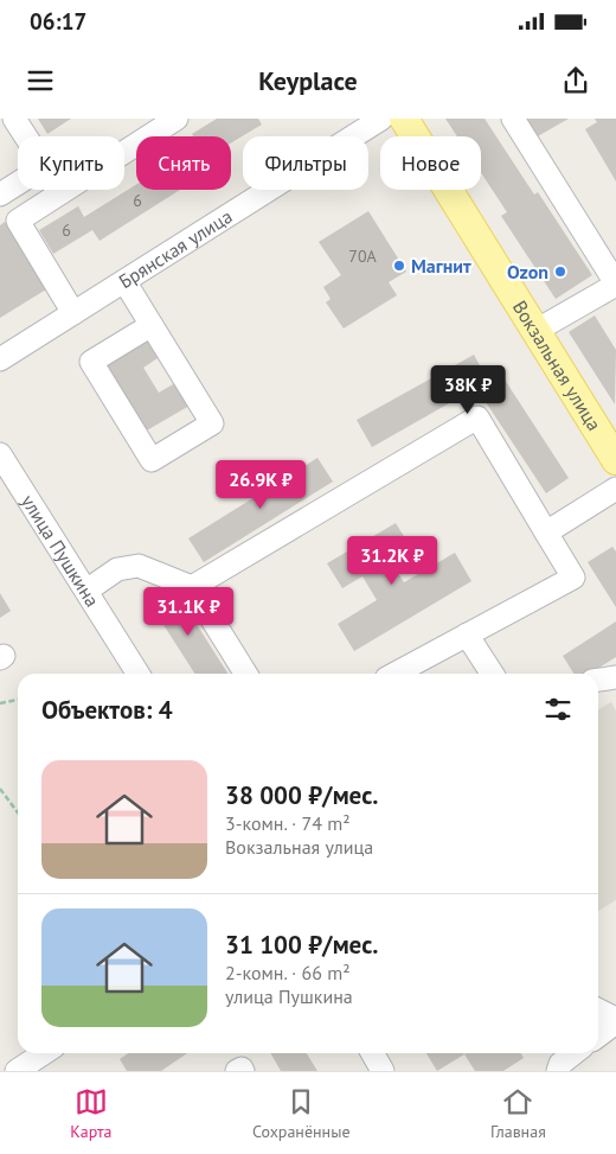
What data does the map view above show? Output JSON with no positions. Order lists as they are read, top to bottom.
{
  "streets": {
    "main road": ["Вокзальная улица"],
    "street": ["Брянская улица", "улица Пушкина"]
  },
  "places": ["Магнит", "Ozon"],
  "house_numbers": ["6", "6", "70А"],
  "page": {
    "status": "06:17",
    "header": "Keyplace",
    "chip": [
      "Купить",
      "Снять",
      "Фильтры",
      "Новое"
    ],
    "price": [
      "38K ₽",
      "26.9K ₽",
      "31.2K ₽",
      "31.1K ₽"
    ],
    "heading": "Объектов: 4",
    "list": [
      {
        "name": "38 000 ₽/мес.",
        "note": "3-комн. · 74 m² · Вокзальная улица"
      },
      {
        "name": "31 100 ₽/мес.",
        "note": "2-комн. · 66 m² · улица Пушкина"
      }
    ],
    "tabs": ["Карта", "Сохранённые", "Главная"]
  }
}
